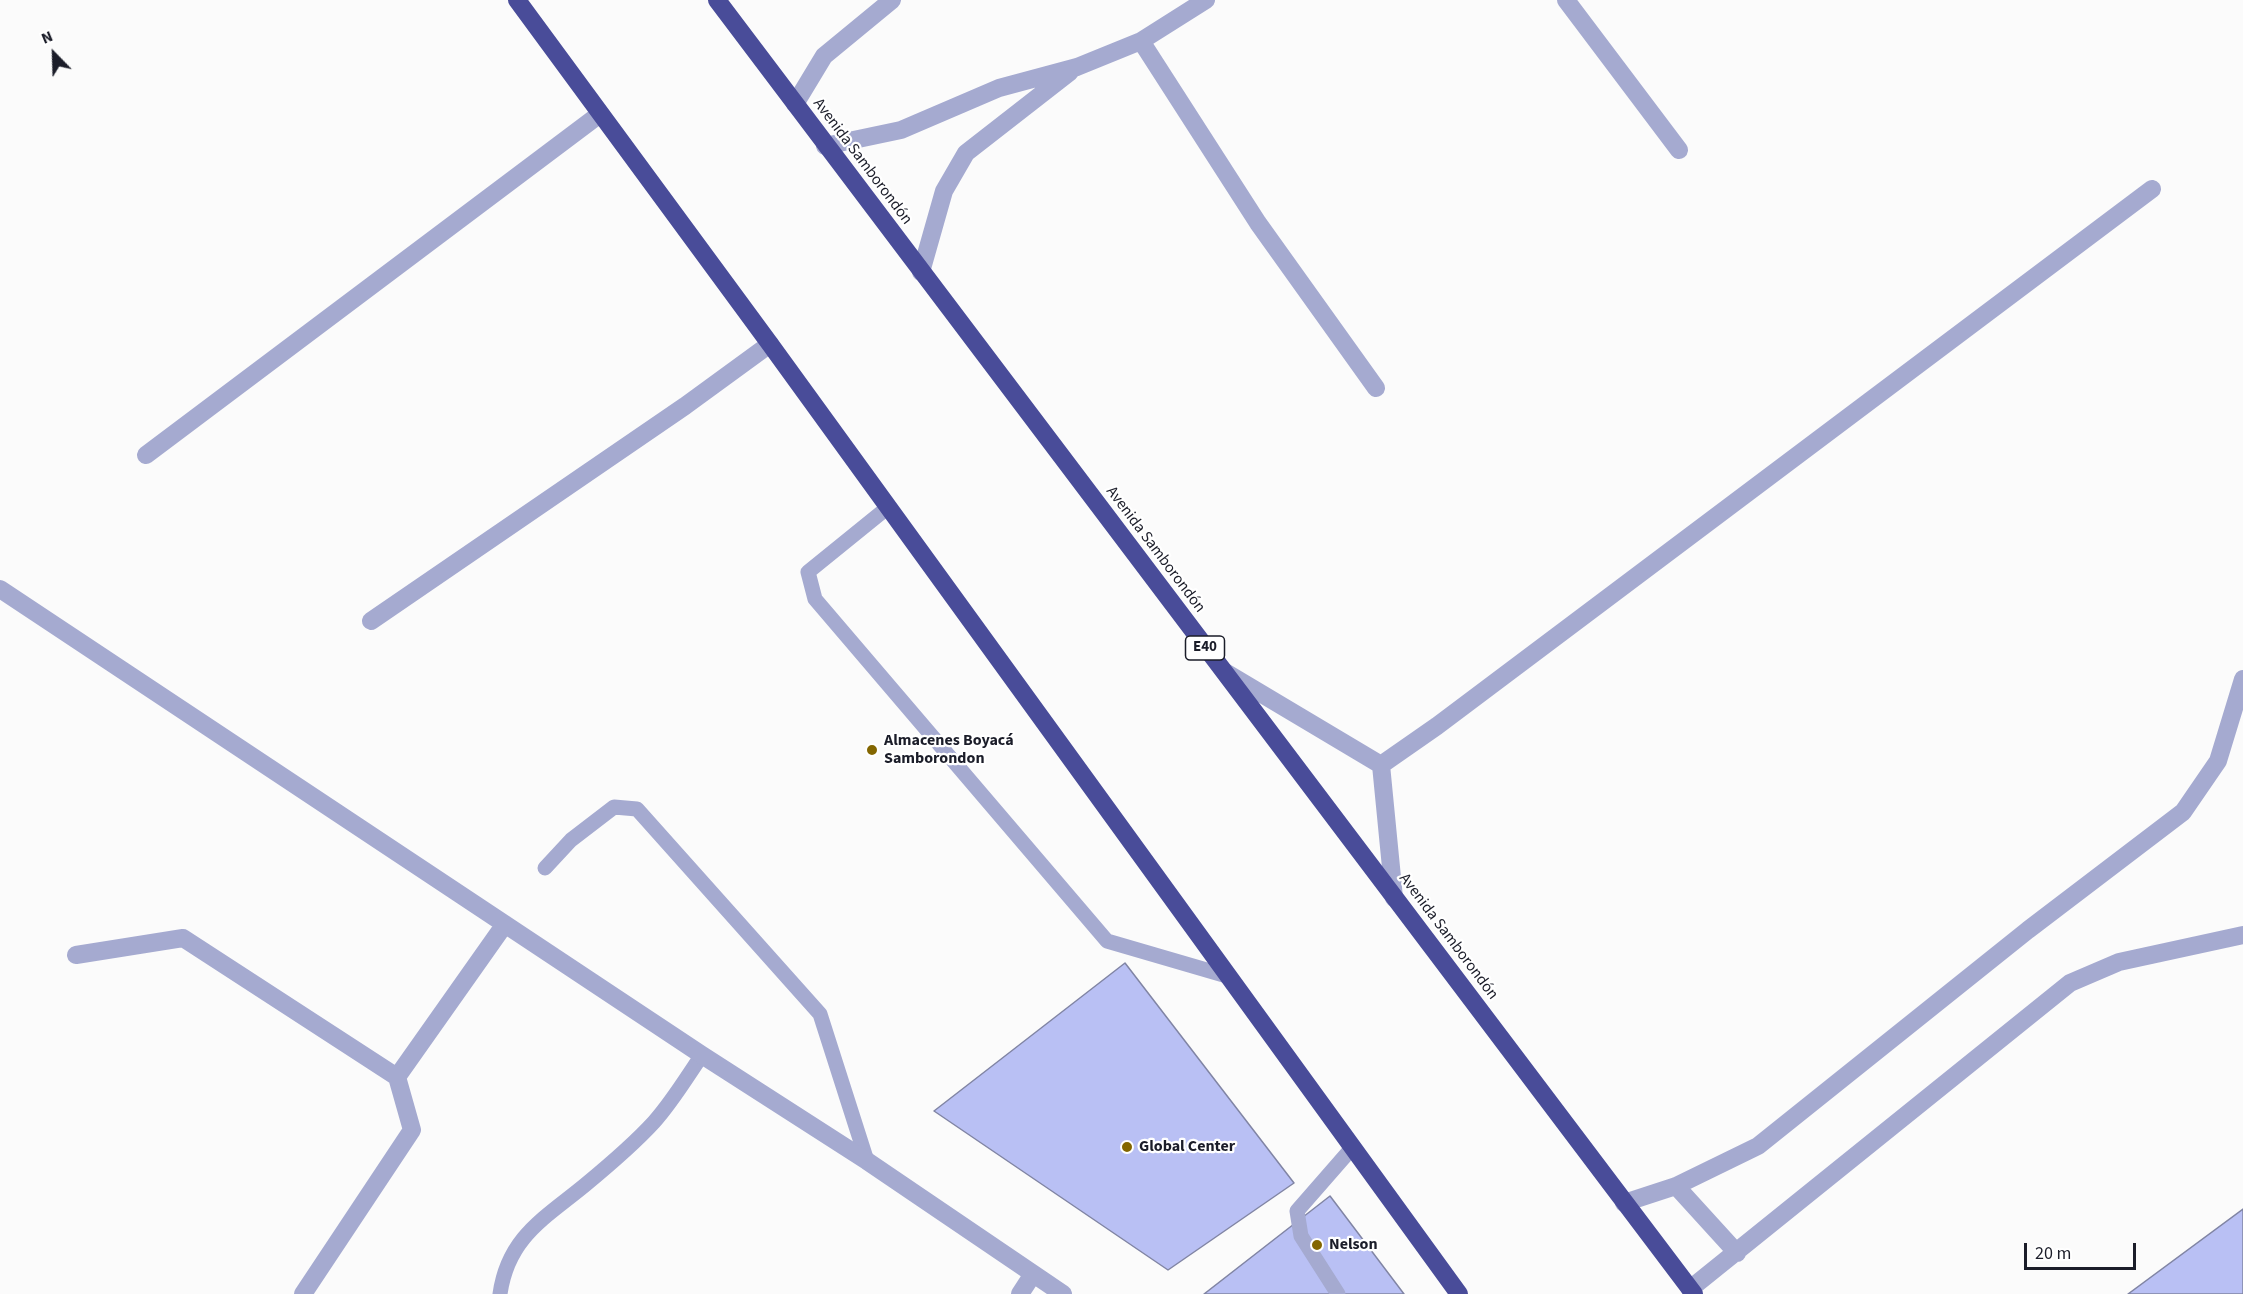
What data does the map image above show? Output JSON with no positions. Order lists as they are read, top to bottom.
{
  "streets": {
    "highway": ["Avenida Samborondón", "E40"]
  },
  "places": ["Almacenes Boyacá Samborondon", "Global Center", "Nelson"],
  "scale_bar": "20 m",
  "north": "top left"
}
